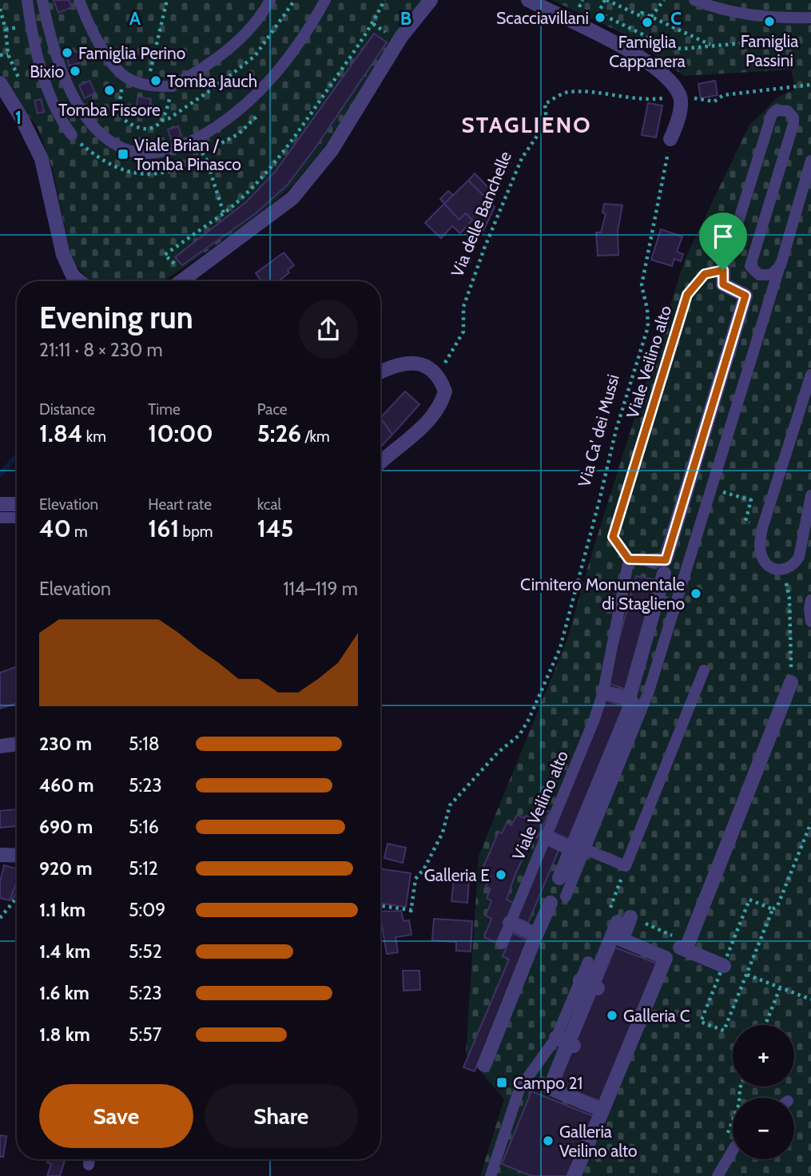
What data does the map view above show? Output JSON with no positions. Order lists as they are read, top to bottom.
{
  "streets": {
    "lane": ["Viale Veilino alto"],
    "path": ["Via delle Banchelle", "Via Ca' dei Mussi"]
  },
  "districts": ["STAGLIENO"],
  "places": {
    "other": [
      "Scacciavillani",
      "Famiglia Passini",
      "Famiglia Cappanera",
      "Famiglia Perino",
      "Bixio",
      "Tomba Jauch",
      "Tomba Fissore",
      "Cimitero Monumentale di Staglieno",
      "Galleria E",
      "Galleria C",
      "Galleria Veilino alto"
    ],
    "transit": ["Viale Brian / Tomba Pinasco", "Campo 21"]
  },
  "page": {
    "heading": ["Evening run", "21:11 · 8 × 230 m"],
    "stats": [
      ["Distance", "1.84 km"],
      ["Time", "10:00"],
      ["Pace", "5:26 /km"],
      ["Elevation", "40 m"],
      ["Heart rate", "161 bpm"],
      ["kcal", "145"]
    ],
    "chart": ["Elevation", "114–119 m"],
    "list": [
      {
        "name": "230 m",
        "note": "5:18"
      },
      {
        "name": "460 m",
        "note": "5:23"
      },
      {
        "name": "690 m",
        "note": "5:16"
      },
      {
        "name": "920 m",
        "note": "5:12"
      },
      {
        "name": "1.1 km",
        "note": "5:09"
      },
      {
        "name": "1.4 km",
        "note": "5:52"
      },
      {
        "name": "1.6 km",
        "note": "5:23"
      },
      {
        "name": "1.8 km",
        "note": "5:57"
      }
    ],
    "map_buttons": ["+", "−"],
    "buttons": ["Save", "Share"]
  },
  "grid": {
    "columns": ["A", "B", "C"],
    "rows": ["1"]
  }
}
